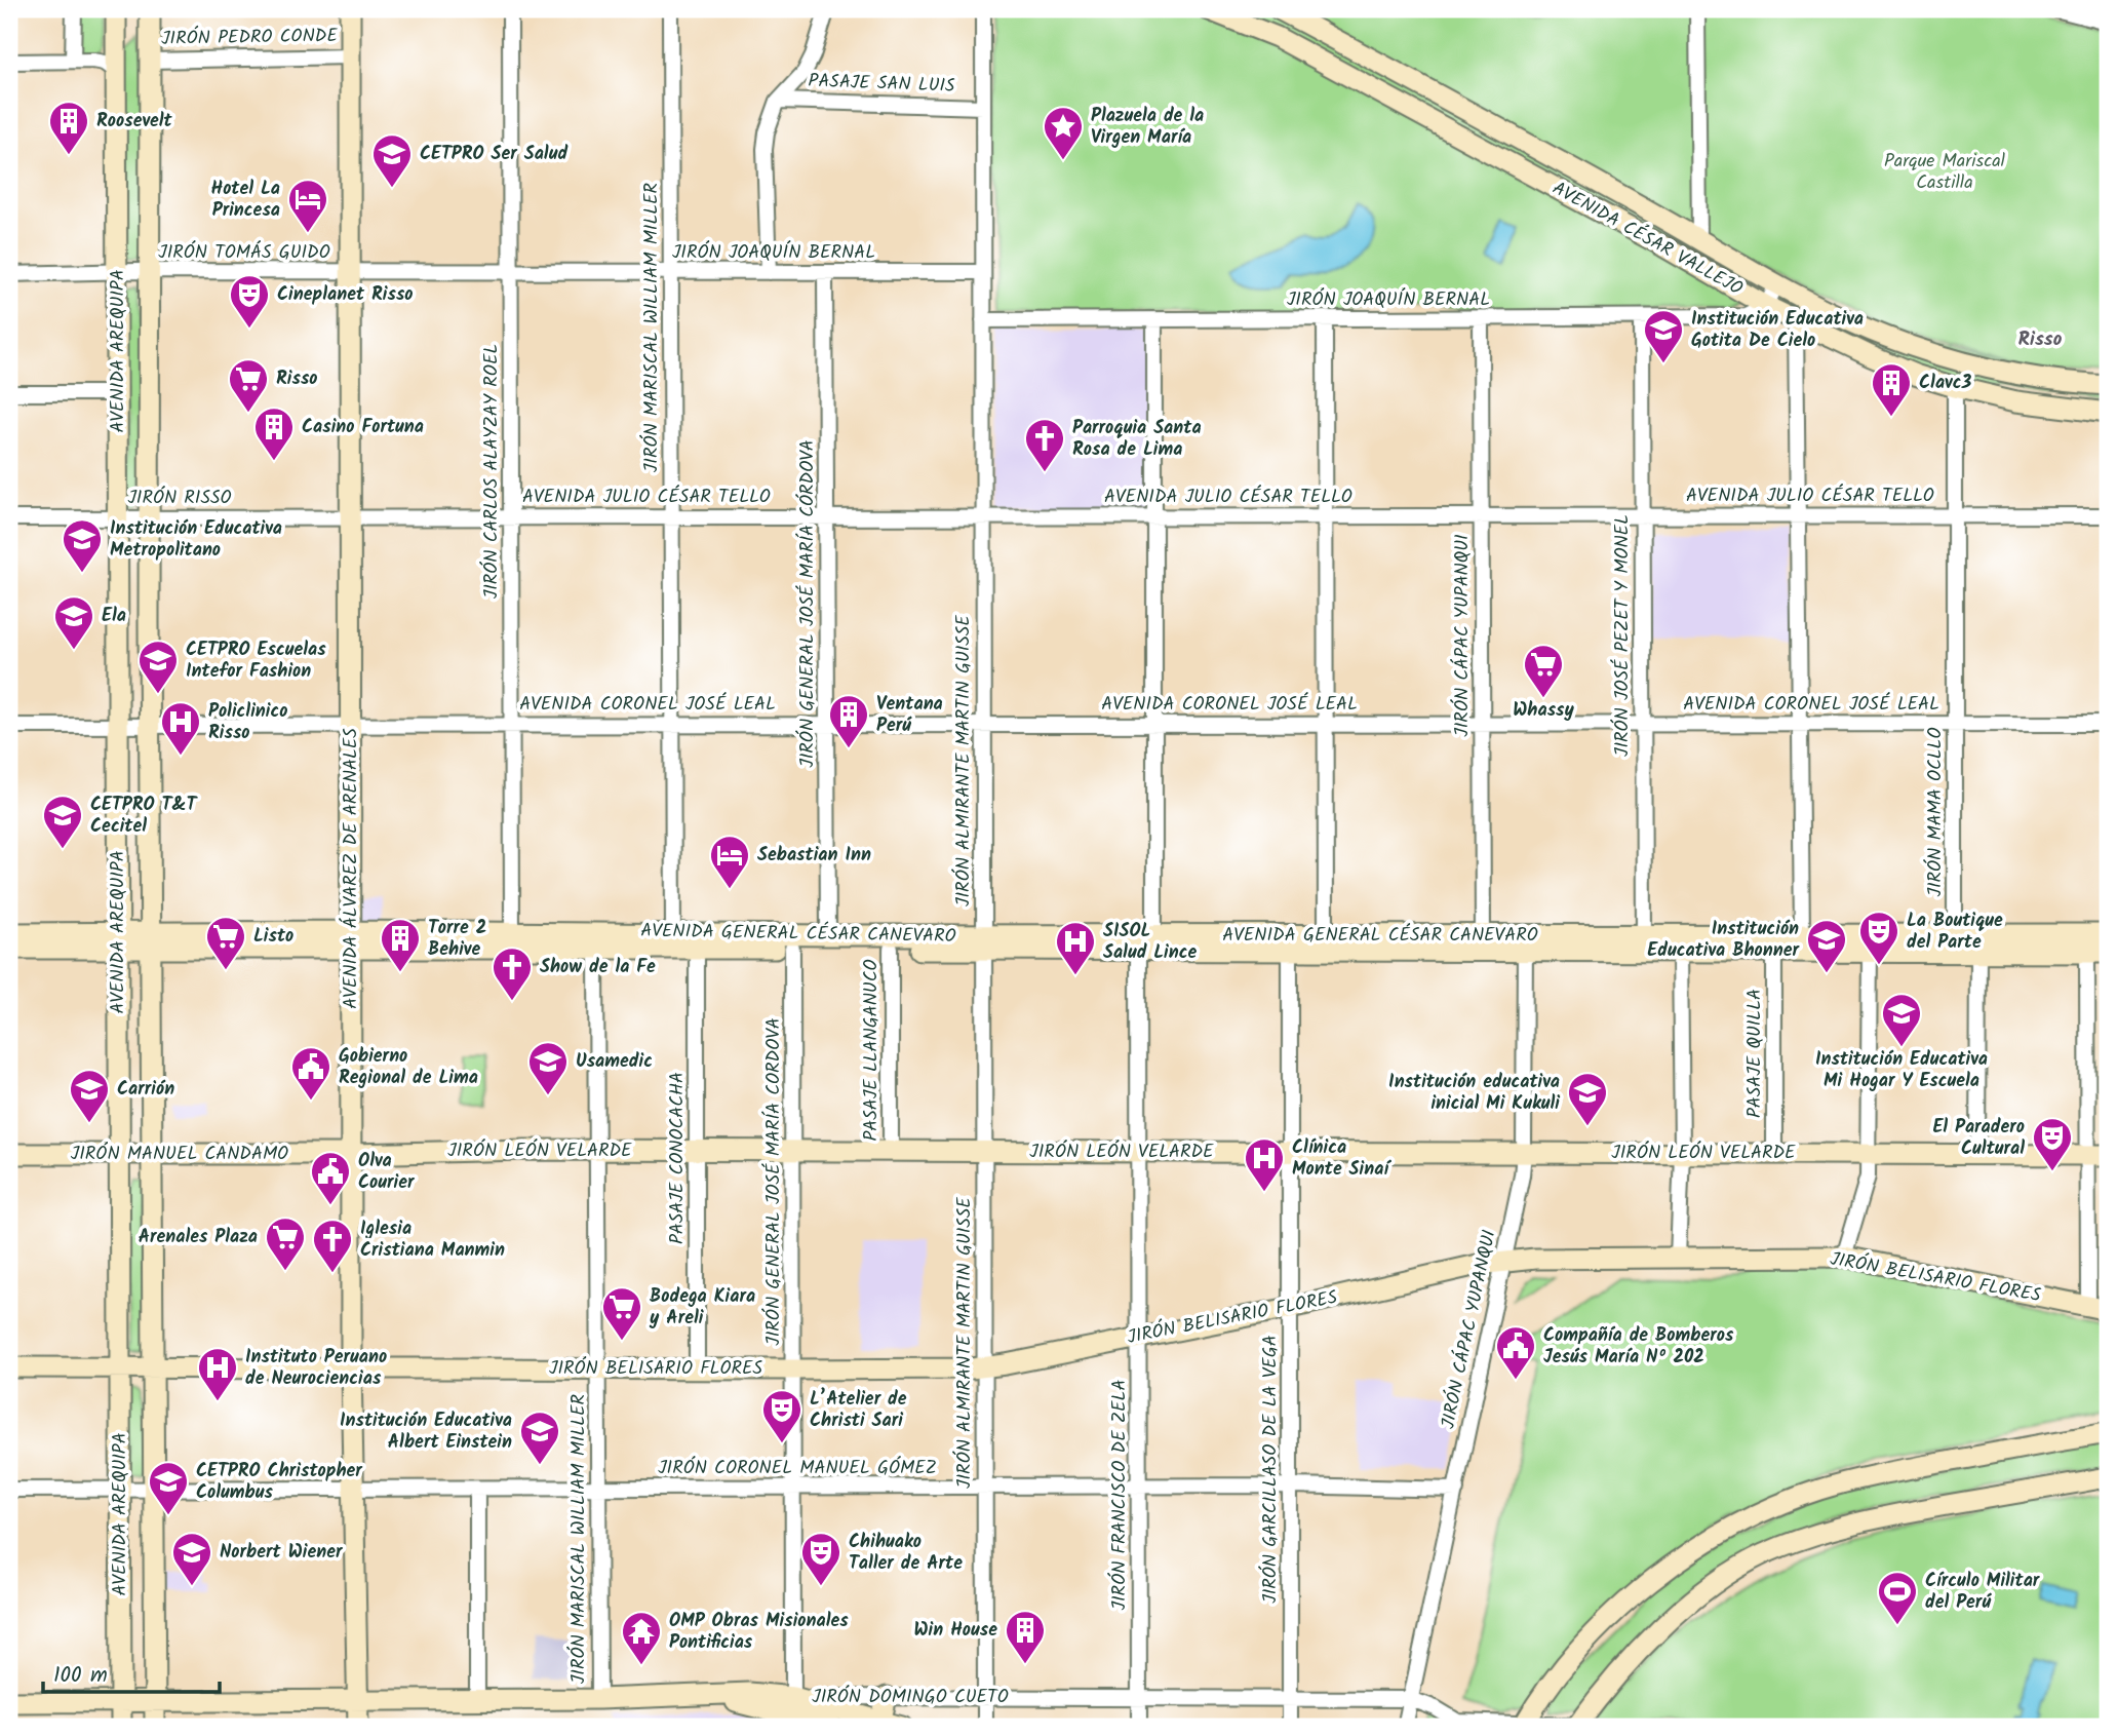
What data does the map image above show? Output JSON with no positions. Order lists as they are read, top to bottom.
{
  "streets": {
    "main road": [
      "AVENIDA CÉSAR VALLEJO",
      "AVENIDA AREQUIPA",
      "AVENIDA ÁLVAREZ DE ARENALES",
      "AVENIDA GENERAL CÉSAR CANEVARO",
      "JIRÓN LEÓN VELARDE",
      "JIRÓN MANUEL CANDAMO",
      "JIRÓN BELISARIO FLORES"
    ],
    "street": [
      "JIRÓN PEDRO CONDE",
      "PASAJE SAN LUIS",
      "JIRÓN TOMÁS GUIDO",
      "JIRÓN JOAQUÍN BERNAL",
      "JIRÓN MARISCAL WILLIAM MILLER",
      "JIRÓN CARLOS ALAYZAY ROEL",
      "AVENIDA JULIO CÉSAR TELLO",
      "JIRÓN RISSO",
      "JIRÓN GENERAL JOSÉ MARÍA CÓRDOVA",
      "JIRÓN CÁPAC YUPANQUI",
      "JIRÓN JOSÉ PEZET Y MONEL",
      "AVENIDA CORONEL JOSÉ LEAL",
      "JIRÓN ALMIRANTE MARTIN GUISSE",
      "JIRÓN MAMA OCLLO",
      "PASAJE LLANGANUCO",
      "PASAJE QUILLA",
      "PASAJE CONOCACHA",
      "JIRÓN GENERAL JOSÉ MARÍA CORDOVA",
      "JIRÓN CORONEL MANUEL GÓMEZ",
      "JIRÓN GARCILLASO DE LA VEGA",
      "JIRÓN FRANCISCO DE ZELA",
      "JIRÓN DOMINGO CUETO"
    ]
  },
  "crossings": [
    ["JIRÓN PEDRO CONDE", "AVENIDA AREQUIPA"],
    ["JIRÓN PEDRO CONDE", "AVENIDA ÁLVAREZ DE ARENALES"],
    ["PASAJE SAN LUIS", "JIRÓN ALMIRANTE MARTIN GUISSE"],
    ["AVENIDA CÉSAR VALLEJO", "JIRÓN JOAQUÍN BERNAL"],
    ["AVENIDA CÉSAR VALLEJO", "JIRÓN MAMA OCLLO"],
    ["JIRÓN TOMÁS GUIDO", "JIRÓN JOAQUÍN BERNAL"],
    ["JIRÓN TOMÁS GUIDO", "AVENIDA AREQUIPA"],
    ["JIRÓN TOMÁS GUIDO", "AVENIDA ÁLVAREZ DE ARENALES"],
    ["JIRÓN JOAQUÍN BERNAL", "JIRÓN MARISCAL WILLIAM MILLER"],
    ["JIRÓN JOAQUÍN BERNAL", "JIRÓN CARLOS ALAYZAY ROEL"],
    ["JIRÓN JOAQUÍN BERNAL", "JIRÓN GENERAL JOSÉ MARÍA CÓRDOVA"],
    ["JIRÓN JOAQUÍN BERNAL", "JIRÓN CÁPAC YUPANQUI"],
    ["JIRÓN JOAQUÍN BERNAL", "JIRÓN JOSÉ PEZET Y MONEL"],
    ["JIRÓN JOAQUÍN BERNAL", "JIRÓN ALMIRANTE MARTIN GUISSE"],
    ["JIRÓN JOAQUÍN BERNAL", "AVENIDA ÁLVAREZ DE ARENALES"],
    ["JIRÓN MARISCAL WILLIAM MILLER", "AVENIDA JULIO CÉSAR TELLO"],
    ["JIRÓN MARISCAL WILLIAM MILLER", "AVENIDA CORONEL JOSÉ LEAL"],
    ["JIRÓN MARISCAL WILLIAM MILLER", "AVENIDA GENERAL CÉSAR CANEVARO"],
    ["JIRÓN MARISCAL WILLIAM MILLER", "JIRÓN LEÓN VELARDE"],
    ["JIRÓN MARISCAL WILLIAM MILLER", "JIRÓN BELISARIO FLORES"],
    ["JIRÓN MARISCAL WILLIAM MILLER", "JIRÓN CORONEL MANUEL GÓMEZ"],
    ["AVENIDA AREQUIPA", "JIRÓN RISSO"],
    ["AVENIDA AREQUIPA", "AVENIDA CORONEL JOSÉ LEAL"],
    ["AVENIDA AREQUIPA", "JIRÓN MANUEL CANDAMO"],
    ["AVENIDA AREQUIPA", "JIRÓN BELISARIO FLORES"],
    ["AVENIDA AREQUIPA", "JIRÓN CORONEL MANUEL GÓMEZ"],
    ["JIRÓN CARLOS ALAYZAY ROEL", "AVENIDA JULIO CÉSAR TELLO"],
    ["JIRÓN CARLOS ALAYZAY ROEL", "AVENIDA CORONEL JOSÉ LEAL"],
    ["JIRÓN CARLOS ALAYZAY ROEL", "AVENIDA GENERAL CÉSAR CANEVARO"],
    ["AVENIDA JULIO CÉSAR TELLO", "JIRÓN RISSO"],
    ["AVENIDA JULIO CÉSAR TELLO", "JIRÓN GENERAL JOSÉ MARÍA CÓRDOVA"],
    ["AVENIDA JULIO CÉSAR TELLO", "JIRÓN CÁPAC YUPANQUI"],
    ["AVENIDA JULIO CÉSAR TELLO", "JIRÓN JOSÉ PEZET Y MONEL"],
    ["AVENIDA JULIO CÉSAR TELLO", "JIRÓN ALMIRANTE MARTIN GUISSE"],
    ["AVENIDA JULIO CÉSAR TELLO", "JIRÓN MAMA OCLLO"],
    ["AVENIDA JULIO CÉSAR TELLO", "AVENIDA ÁLVAREZ DE ARENALES"],
    ["JIRÓN RISSO", "AVENIDA ÁLVAREZ DE ARENALES"],
    ["JIRÓN GENERAL JOSÉ MARÍA CÓRDOVA", "AVENIDA CORONEL JOSÉ LEAL"],
    ["JIRÓN GENERAL JOSÉ MARÍA CÓRDOVA", "AVENIDA GENERAL CÉSAR CANEVARO"],
    ["JIRÓN CÁPAC YUPANQUI", "AVENIDA CORONEL JOSÉ LEAL"],
    ["JIRÓN CÁPAC YUPANQUI", "AVENIDA GENERAL CÉSAR CANEVARO"],
    ["JIRÓN CÁPAC YUPANQUI", "JIRÓN LEÓN VELARDE"],
    ["JIRÓN CÁPAC YUPANQUI", "JIRÓN BELISARIO FLORES"],
    ["JIRÓN CÁPAC YUPANQUI", "JIRÓN CORONEL MANUEL GÓMEZ"],
    ["JIRÓN CÁPAC YUPANQUI", "JIRÓN DOMINGO CUETO"],
    ["JIRÓN JOSÉ PEZET Y MONEL", "AVENIDA CORONEL JOSÉ LEAL"],
    ["JIRÓN JOSÉ PEZET Y MONEL", "AVENIDA GENERAL CÉSAR CANEVARO"],
    ["AVENIDA CORONEL JOSÉ LEAL", "JIRÓN ALMIRANTE MARTIN GUISSE"],
    ["AVENIDA CORONEL JOSÉ LEAL", "JIRÓN MAMA OCLLO"],
    ["AVENIDA CORONEL JOSÉ LEAL", "AVENIDA ÁLVAREZ DE ARENALES"],
    ["JIRÓN ALMIRANTE MARTIN GUISSE", "AVENIDA GENERAL CÉSAR CANEVARO"],
    ["JIRÓN ALMIRANTE MARTIN GUISSE", "JIRÓN LEÓN VELARDE"],
    ["JIRÓN ALMIRANTE MARTIN GUISSE", "JIRÓN BELISARIO FLORES"],
    ["JIRÓN ALMIRANTE MARTIN GUISSE", "JIRÓN CORONEL MANUEL GÓMEZ"],
    ["JIRÓN ALMIRANTE MARTIN GUISSE", "JIRÓN DOMINGO CUETO"],
    ["JIRÓN MAMA OCLLO", "AVENIDA GENERAL CÉSAR CANEVARO"],
    ["AVENIDA ÁLVAREZ DE ARENALES", "AVENIDA GENERAL CÉSAR CANEVARO"],
    ["AVENIDA ÁLVAREZ DE ARENALES", "JIRÓN LEÓN VELARDE"],
    ["AVENIDA ÁLVAREZ DE ARENALES", "JIRÓN MANUEL CANDAMO"],
    ["AVENIDA ÁLVAREZ DE ARENALES", "JIRÓN BELISARIO FLORES"],
    ["AVENIDA ÁLVAREZ DE ARENALES", "JIRÓN CORONEL MANUEL GÓMEZ"],
    ["AVENIDA GENERAL CÉSAR CANEVARO", "PASAJE LLANGANUCO"],
    ["AVENIDA GENERAL CÉSAR CANEVARO", "PASAJE QUILLA"],
    ["AVENIDA GENERAL CÉSAR CANEVARO", "PASAJE CONOCACHA"],
    ["AVENIDA GENERAL CÉSAR CANEVARO", "JIRÓN GENERAL JOSÉ MARÍA CORDOVA"],
    ["AVENIDA GENERAL CÉSAR CANEVARO", "JIRÓN GARCILLASO DE LA VEGA"],
    ["AVENIDA GENERAL CÉSAR CANEVARO", "JIRÓN FRANCISCO DE ZELA"],
    ["PASAJE LLANGANUCO", "JIRÓN LEÓN VELARDE"],
    ["PASAJE QUILLA", "JIRÓN LEÓN VELARDE"],
    ["JIRÓN LEÓN VELARDE", "JIRÓN MANUEL CANDAMO"],
    ["JIRÓN LEÓN VELARDE", "PASAJE CONOCACHA"],
    ["JIRÓN LEÓN VELARDE", "JIRÓN GENERAL JOSÉ MARÍA CORDOVA"],
    ["JIRÓN LEÓN VELARDE", "JIRÓN GARCILLASO DE LA VEGA"],
    ["JIRÓN LEÓN VELARDE", "JIRÓN FRANCISCO DE ZELA"],
    ["PASAJE CONOCACHA", "JIRÓN BELISARIO FLORES"],
    ["JIRÓN GENERAL JOSÉ MARÍA CORDOVA", "JIRÓN BELISARIO FLORES"],
    ["JIRÓN GENERAL JOSÉ MARÍA CORDOVA", "JIRÓN CORONEL MANUEL GÓMEZ"],
    ["JIRÓN GENERAL JOSÉ MARÍA CORDOVA", "JIRÓN DOMINGO CUETO"],
    ["JIRÓN BELISARIO FLORES", "JIRÓN GARCILLASO DE LA VEGA"],
    ["JIRÓN BELISARIO FLORES", "JIRÓN FRANCISCO DE ZELA"],
    ["JIRÓN CORONEL MANUEL GÓMEZ", "JIRÓN GARCILLASO DE LA VEGA"],
    ["JIRÓN CORONEL MANUEL GÓMEZ", "JIRÓN FRANCISCO DE ZELA"],
    ["JIRÓN GARCILLASO DE LA VEGA", "JIRÓN DOMINGO CUETO"],
    ["JIRÓN FRANCISCO DE ZELA", "JIRÓN DOMINGO CUETO"]
  ],
  "districts": ["Risso"],
  "parks": ["Parque Mariscal Castilla"],
  "places": {
    "building": [
      "Roosevelt",
      "Clavc3",
      "Casino Fortuna",
      "Ventana Perú",
      "Torre 2 Behive",
      "Win House"
    ],
    "place": ["Plazuela de la Virgen María"],
    "school or university": [
      "CETPRO Ser Salud",
      "Institución Educativa Gotita De Cielo",
      "Institución Educativa Metropolitano",
      "Ela",
      "CETPRO Escuelas Intefor Fashion",
      "CETPRO T&T Cecitel",
      "Institución Educativa Bhonner",
      "Institución Educativa Mi Hogar Y Escuela",
      "Usamedic",
      "Carrión",
      "Institución educativa inicial Mi Kukuli",
      "Institución Educativa Albert Einstein",
      "CETPRO Christopher Columbus",
      "Norbert Wiener"
    ],
    "hotel": ["Hotel La Princesa", "Sebastian Inn"],
    "theatre": [
      "Cineplanet Risso",
      "La Boutique del Parte",
      "El Paradero Cultural",
      "L’Atelier de Christi Sari",
      "Chihuako Taller de Arte"
    ],
    "supermarket": [
      "Risso",
      "Whassy",
      "Listo",
      "Arenales Plaza",
      "Bodega Kiara y Areli"
    ],
    "church": ["Parroquia Santa Rosa de Lima", "Show de la Fe", "Iglesia Cristiana Manmin"],
    "hospital": [
      "Policlinico Risso",
      "SISOL Salud Lince",
      "Clínica Monte Sinaí",
      "Instituto Peruano de Neurociencias"
    ],
    "public building": ["Gobierno Regional de Lima", "Olva Courier", "Compañía de Bomberos Jesús María Nº 202"],
    "sports": ["Círculo Militar del Perú"],
    "temple": ["OMP Obras Misionales Pontificias"]
  },
  "scale_bar": "100 m"
}
